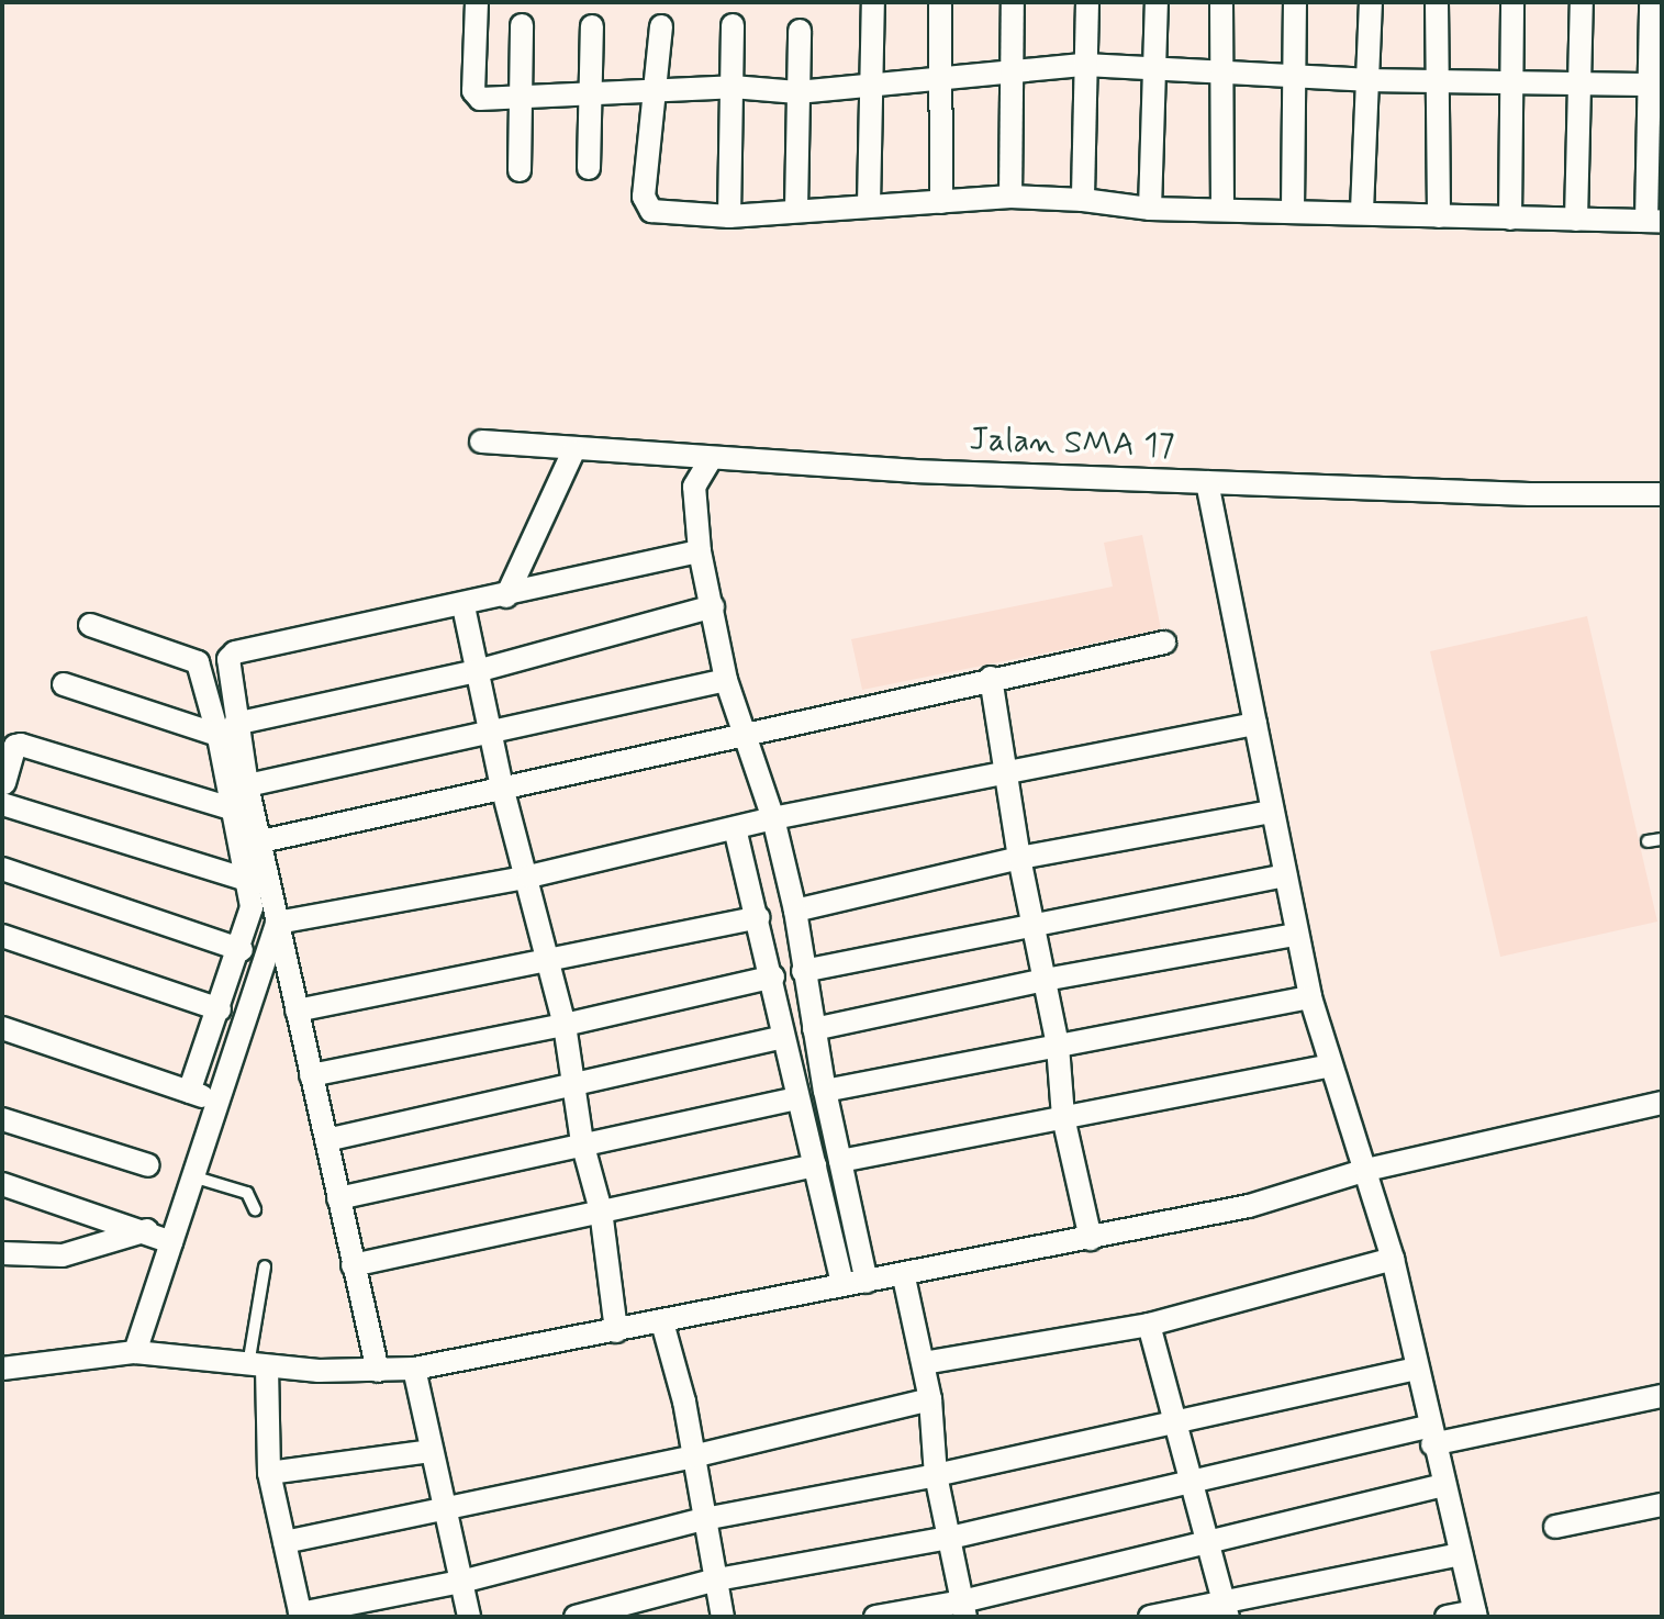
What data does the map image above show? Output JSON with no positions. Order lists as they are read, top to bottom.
{
  "streets": {
    "street": ["Jalan SMA 17"]
  }
}
